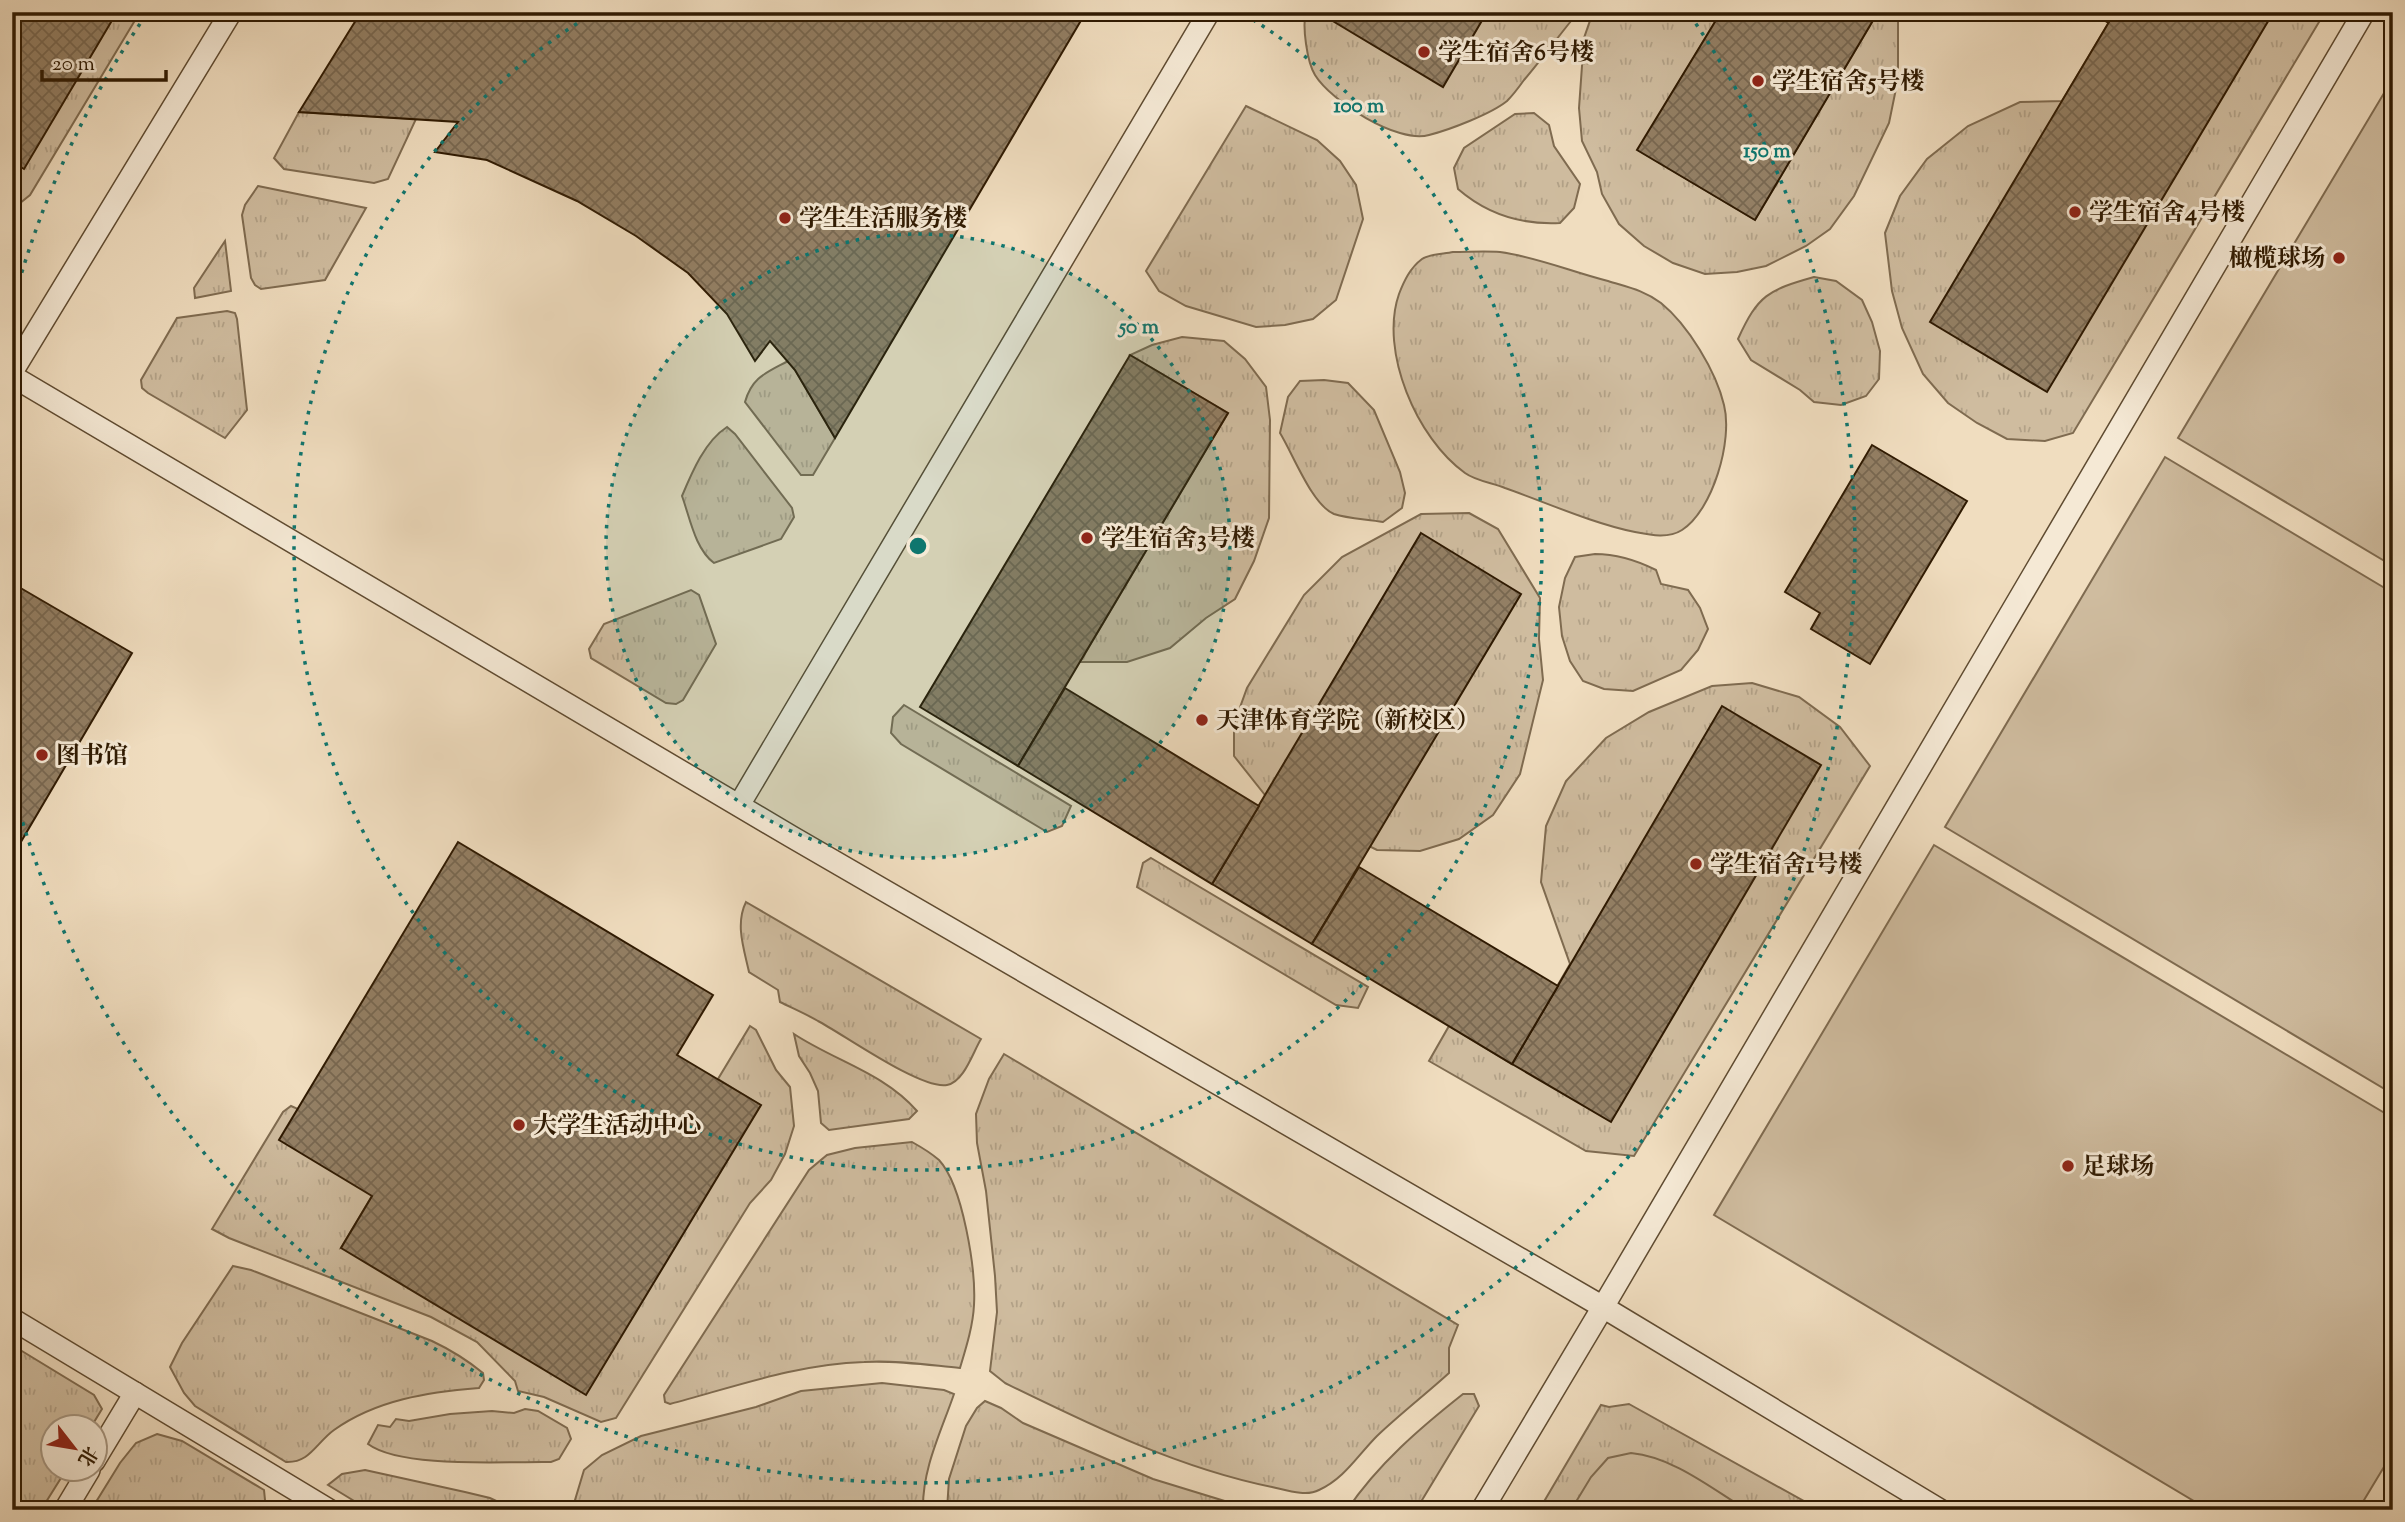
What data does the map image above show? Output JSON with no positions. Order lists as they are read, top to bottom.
{
  "places": [
    "学生宿舍6号楼",
    "学生宿舍5号楼",
    "学生宿舍4号楼",
    "学生生活服务楼",
    "橄榄球场",
    "学生宿舍3号楼",
    "天津体育学院（新校区）",
    "图书馆",
    "学生宿舍1号楼",
    "大学生活动中心",
    "足球场"
  ],
  "scale_bar": "20 m",
  "north": "bottom right",
  "rings": ["100 m", "150 m", "50 m"]
}
